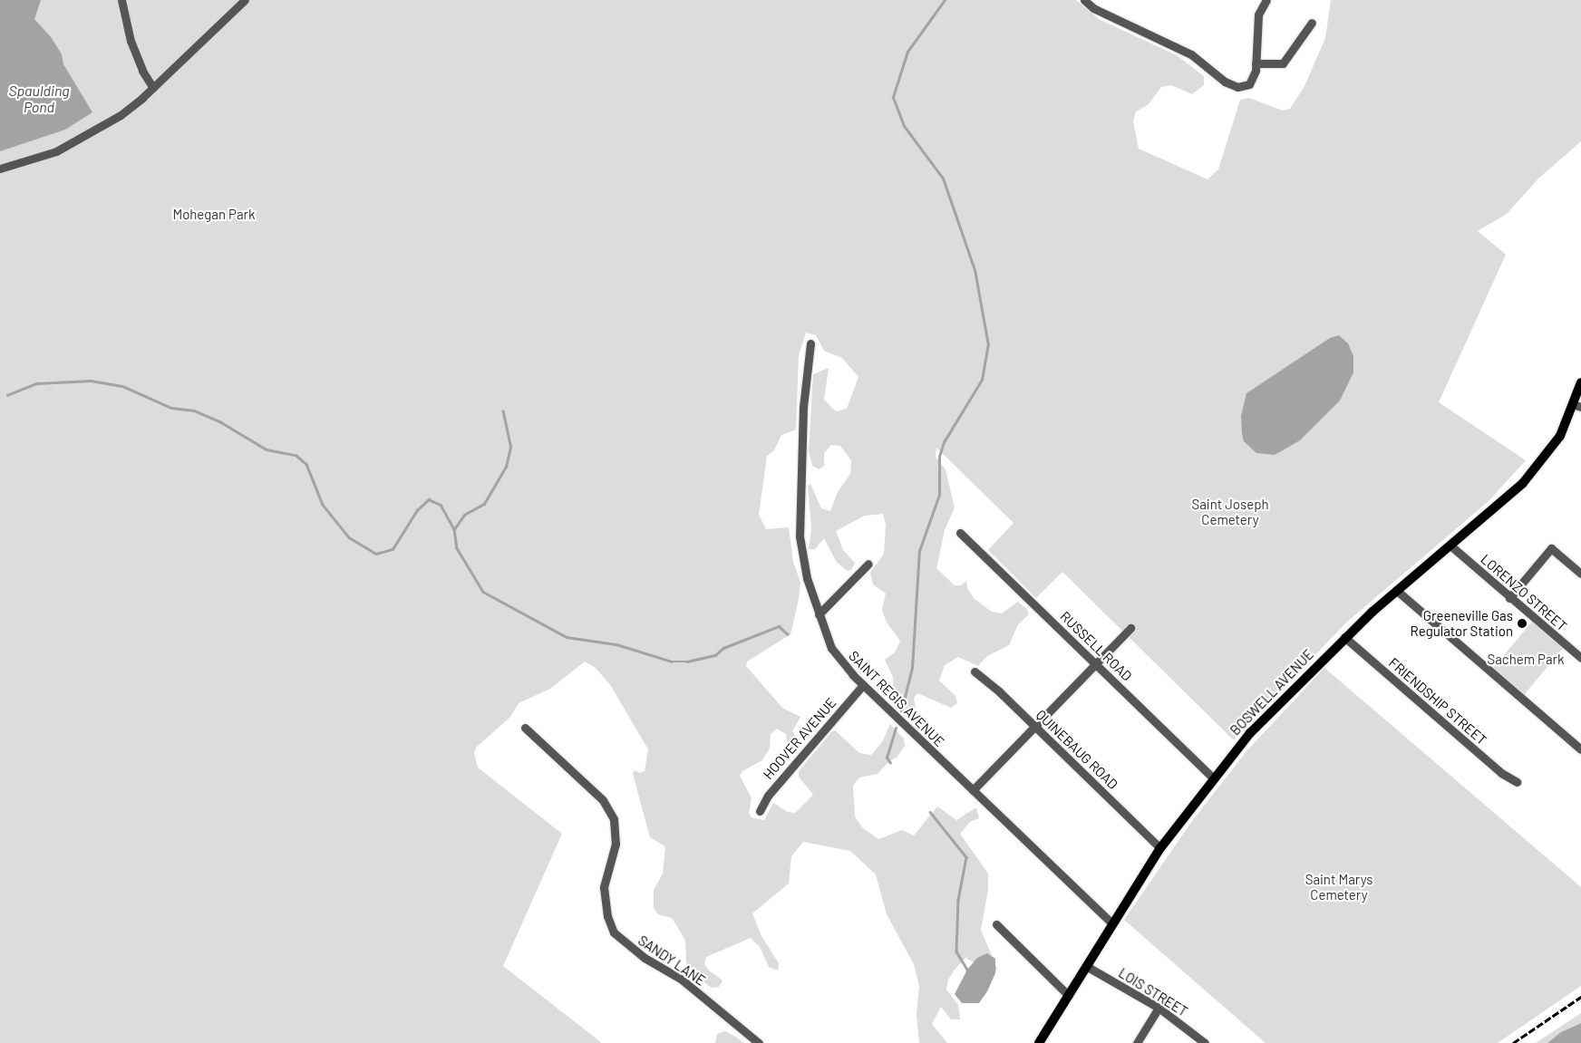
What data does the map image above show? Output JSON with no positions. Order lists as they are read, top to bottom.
{
  "streets": {
    "main road": ["BOSWELL AVENUE"],
    "street": [
      "LORENZO STREET",
      "RUSSELL ROAD",
      "SAINT REGIS AVENUE",
      "FRIENDSHIP STREET",
      "HOOVER AVENUE",
      "QUINEBAUG ROAD",
      "SANDY LANE",
      "LOIS STREET"
    ]
  },
  "crossings": [
    ["LORENZO STREET", "BOSWELL AVENUE"],
    ["RUSSELL ROAD", "BOSWELL AVENUE"],
    ["BOSWELL AVENUE", "SAINT REGIS AVENUE"],
    ["BOSWELL AVENUE", "FRIENDSHIP STREET"],
    ["BOSWELL AVENUE", "QUINEBAUG ROAD"],
    ["BOSWELL AVENUE", "LOIS STREET"],
    ["SAINT REGIS AVENUE", "HOOVER AVENUE"]
  ],
  "water": ["Spaulding Pond"],
  "parks": [
    "Mohegan Park",
    "Saint Joseph Cemetery",
    "Sachem Park",
    "Saint Marys Cemetery"
  ],
  "places": ["Greeneville Gas Regulator Station"]
}
